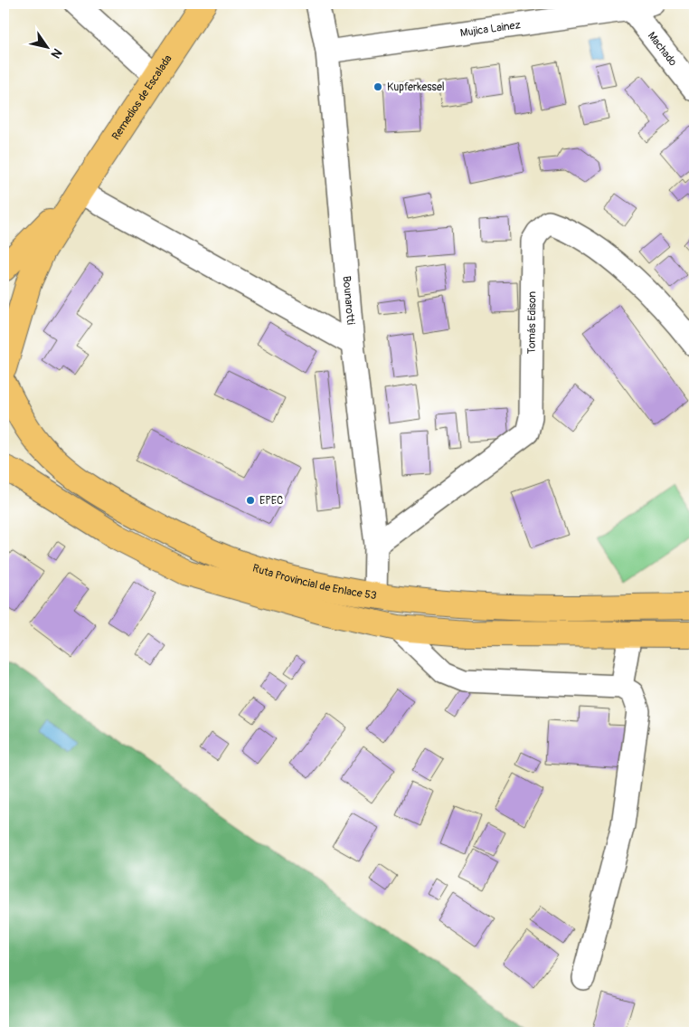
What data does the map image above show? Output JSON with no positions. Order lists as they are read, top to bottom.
{
  "streets": {
    "main road": ["Remedios de Escalada", "Ruta Provincial de Enlace 53"],
    "street": [
      "Mujica Lainez",
      "Machado",
      "Bounarotti",
      "Tomás Edison"
    ]
  },
  "crossings": [
    ["Mujica Lainez", "Machado"],
    ["Mujica Lainez", "Bounarotti"],
    ["Remedios de Escalada", "Ruta Provincial de Enlace 53"],
    ["Bounarotti", "Tomás Edison"],
    ["Bounarotti", "Ruta Provincial de Enlace 53"]
  ],
  "places": ["Kupferkessel", "EPEC"],
  "north": "bottom right"
}
